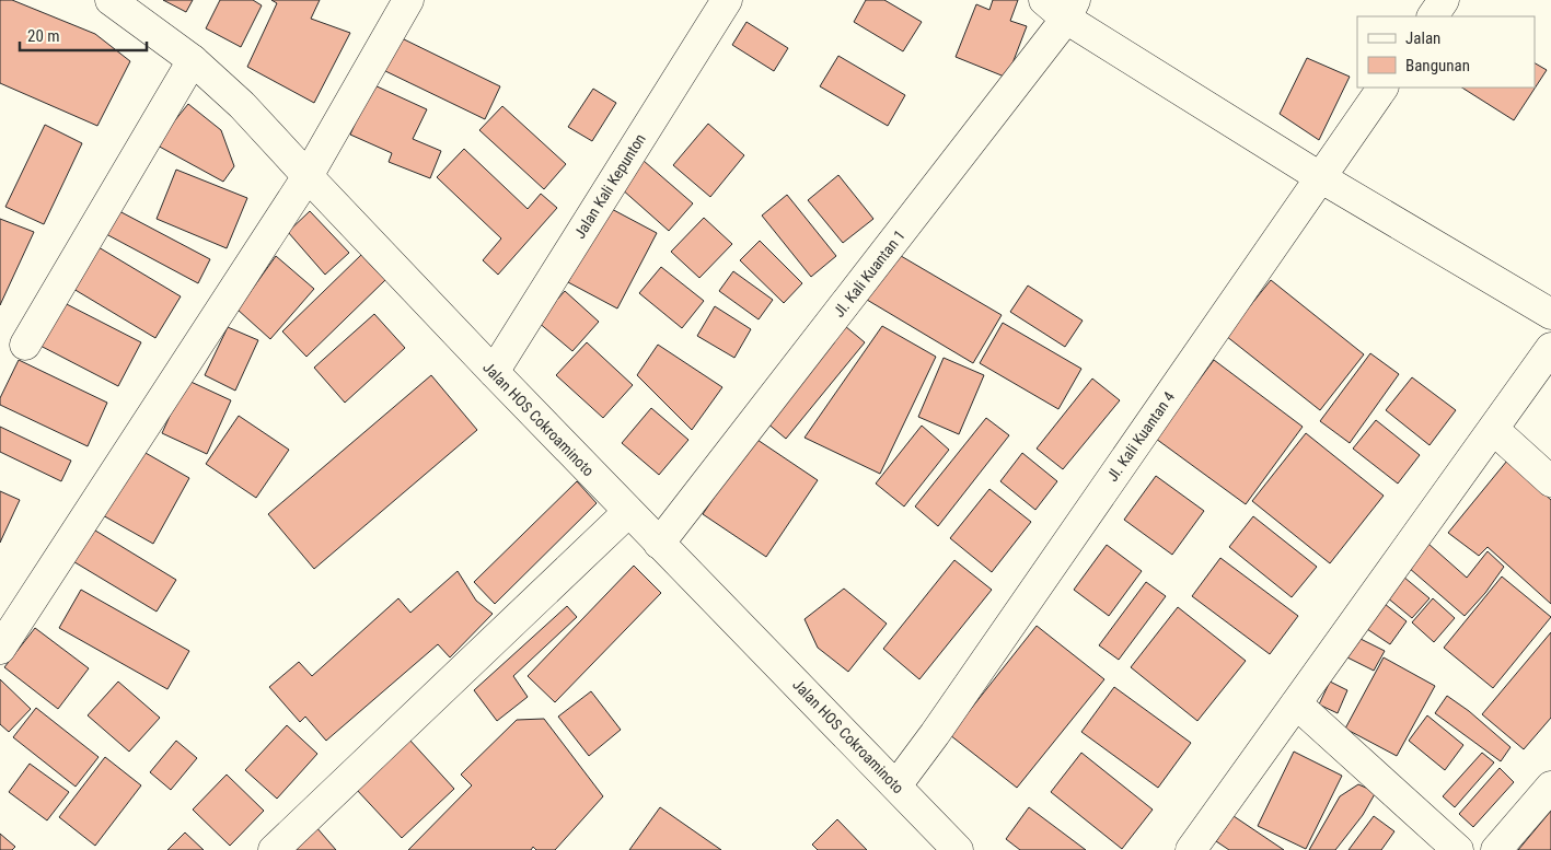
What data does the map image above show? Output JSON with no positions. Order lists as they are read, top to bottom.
{
  "streets": {
    "street": [
      "Jalan Kali Kepunton",
      "Jl. Kali Kuantan 1",
      "Jalan HOS Cokroaminoto",
      "Jl. Kali Kuantan 4"
    ]
  },
  "crossings": [
    ["Jalan Kali Kepunton", "Jalan HOS Cokroaminoto"],
    ["Jl. Kali Kuantan 1", "Jalan HOS Cokroaminoto"],
    ["Jalan HOS Cokroaminoto", "Jl. Kali Kuantan 4"]
  ],
  "legend": ["Jalan", "Bangunan"],
  "scale_bar": "20 m"
}
